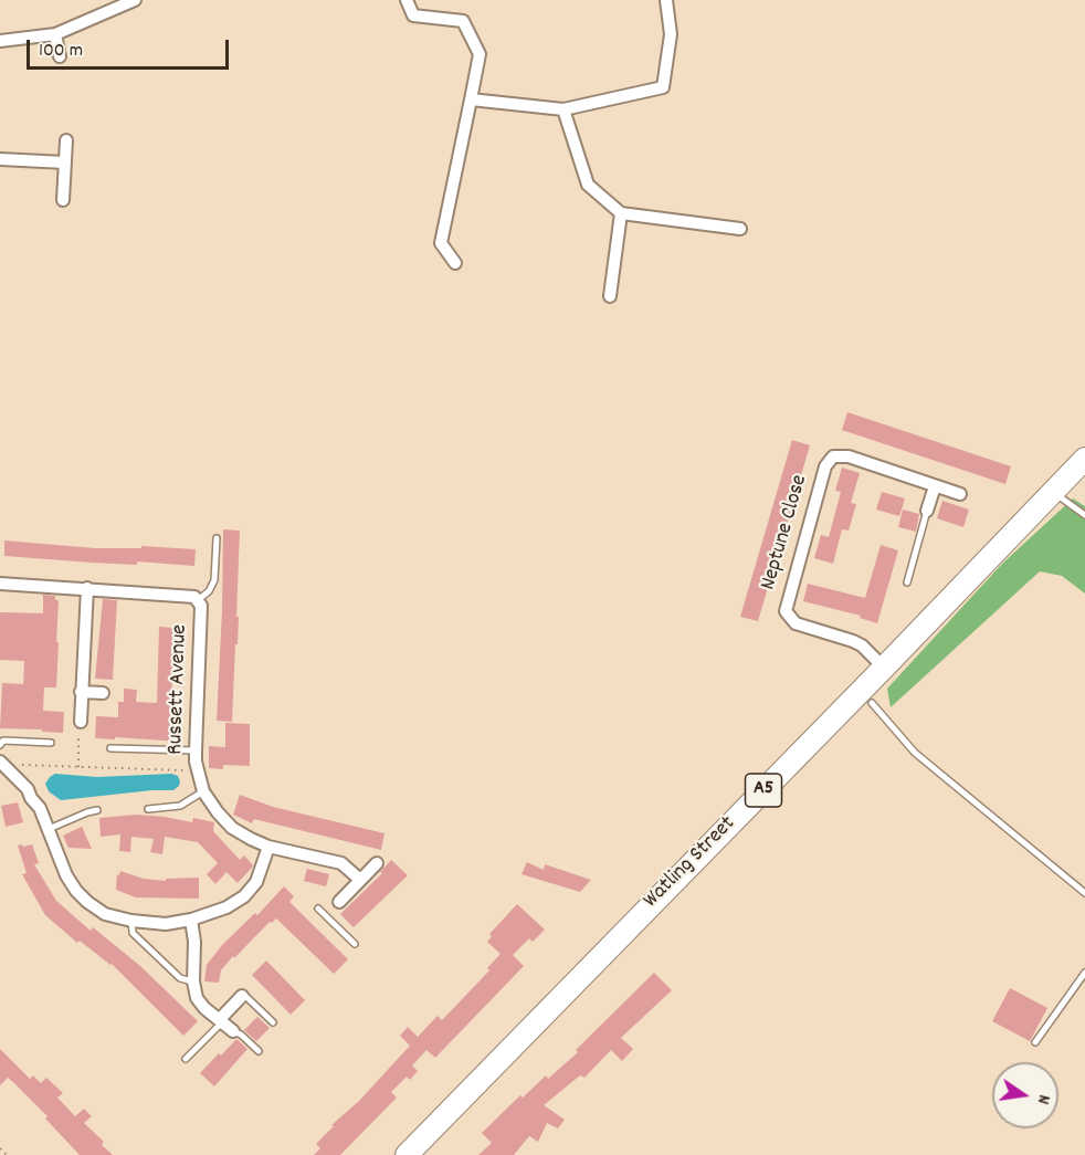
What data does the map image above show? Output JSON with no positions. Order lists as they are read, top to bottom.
{
  "streets": {
    "highway": ["A5", "Watling Street"],
    "street": ["Neptune Close", "Russett Avenue"]
  },
  "crossings": [
    ["Neptune Close", "Watling Street"]
  ],
  "scale_bar": "100 m",
  "north": "right"
}
